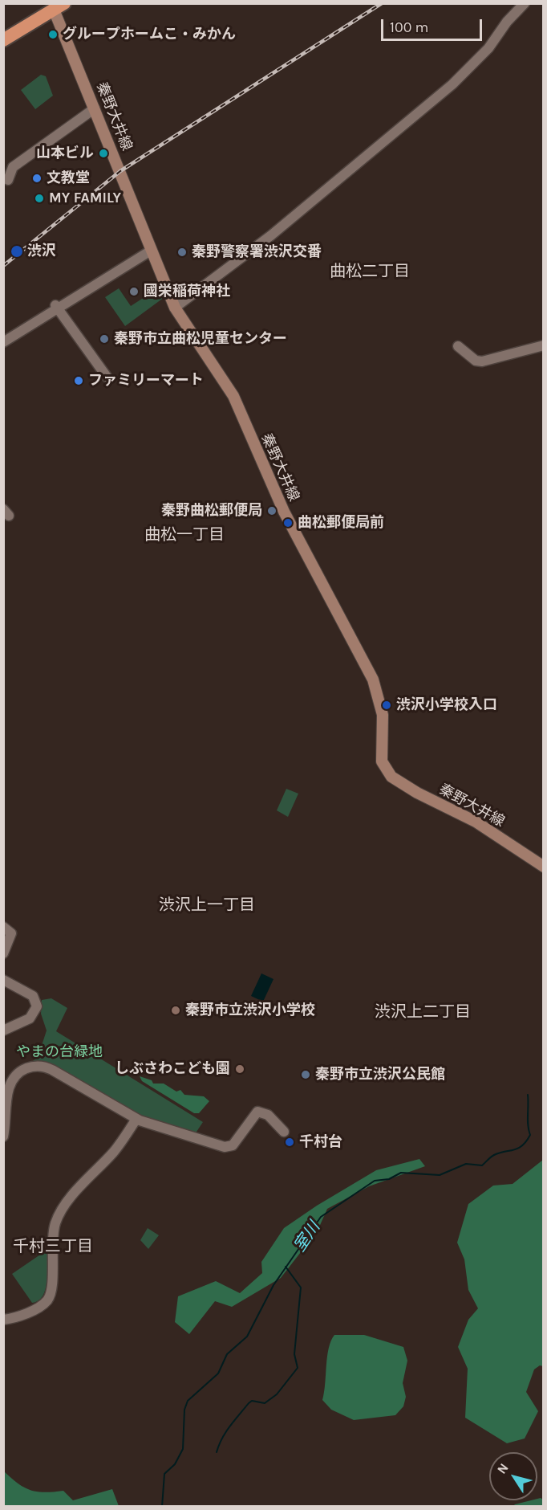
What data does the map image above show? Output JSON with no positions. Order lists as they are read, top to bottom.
{
  "streets": {
    "main road": ["秦野大井線"]
  },
  "districts": [
    "曲松二丁目",
    "曲松一丁目",
    "渋沢上一丁目",
    "渋沢上二丁目",
    "千村三丁目"
  ],
  "water": ["室川"],
  "parks": ["やまの台緑地"],
  "places": [
    "グループホームこ・みかん",
    "山本ビル",
    "文教堂",
    "MY FAMILY",
    "渋沢",
    "秦野警察署渋沢交番",
    "國栄稲荷神社",
    "秦野市立曲松児童センター",
    "ファミリーマート",
    "秦野曲松郵便局",
    "曲松郵便局前",
    "渋沢小学校入口",
    "秦野市立渋沢小学校",
    "しぶさわこども園",
    "秦野市立渋沢公民館",
    "千村台"
  ],
  "scale_bar": "100 m",
  "north": "top left"
}
